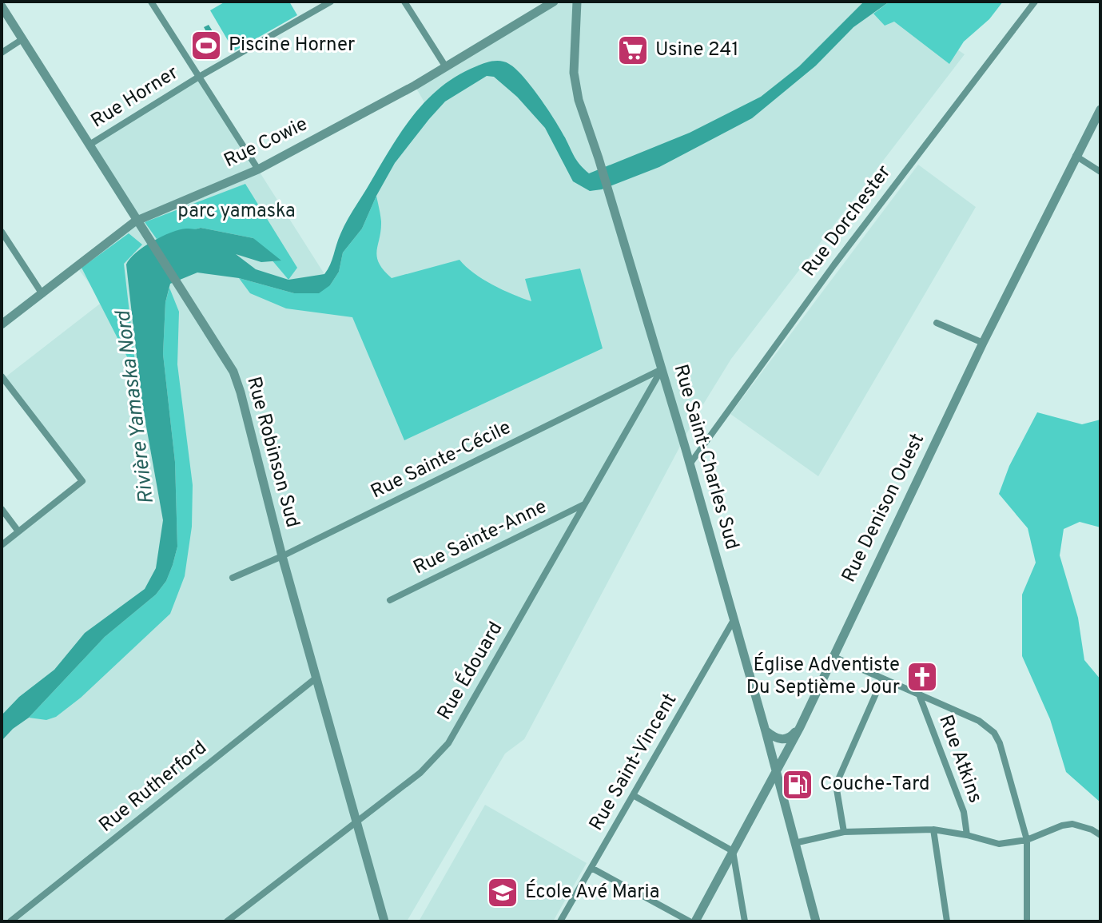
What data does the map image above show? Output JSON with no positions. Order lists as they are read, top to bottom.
{
  "streets": {
    "street": [
      "Rue Horner",
      "Rue Cowie",
      "Rue Dorchester",
      "Rue Robinson Sud",
      "Rue Saint-Charles Sud",
      "Rue Sainte-Cécile",
      "Rue Denison Ouest",
      "Rue Sainte-Anne",
      "Rue Édouard",
      "Rue Atkins",
      "Rue Saint-Vincent",
      "Rue Rutherford"
    ]
  },
  "crossings": [
    ["Rue Horner", "Rue Robinson Sud"],
    ["Rue Cowie", "Rue Robinson Sud"],
    ["Rue Dorchester", "Rue Saint-Charles Sud"],
    ["Rue Robinson Sud", "Rue Sainte-Cécile"],
    ["Rue Robinson Sud", "Rue Édouard"],
    ["Rue Robinson Sud", "Rue Rutherford"],
    ["Rue Saint-Charles Sud", "Rue Sainte-Cécile"],
    ["Rue Saint-Charles Sud", "Rue Denison Ouest"],
    ["Rue Saint-Charles Sud", "Rue Édouard"],
    ["Rue Saint-Charles Sud", "Rue Saint-Vincent"],
    ["Rue Sainte-Cécile", "Rue Édouard"],
    ["Rue Sainte-Anne", "Rue Édouard"]
  ],
  "water": ["Rivière Yamaska Nord"],
  "parks": ["parc yamaska"],
  "places": {
    "sports": ["Piscine Horner"],
    "supermarket": ["Usine 241"],
    "church": ["Église Adventiste Du Septième Jour"],
    "fuel station": ["Couche-Tard"],
    "school or university": ["École Avé Maria"]
  }
}
